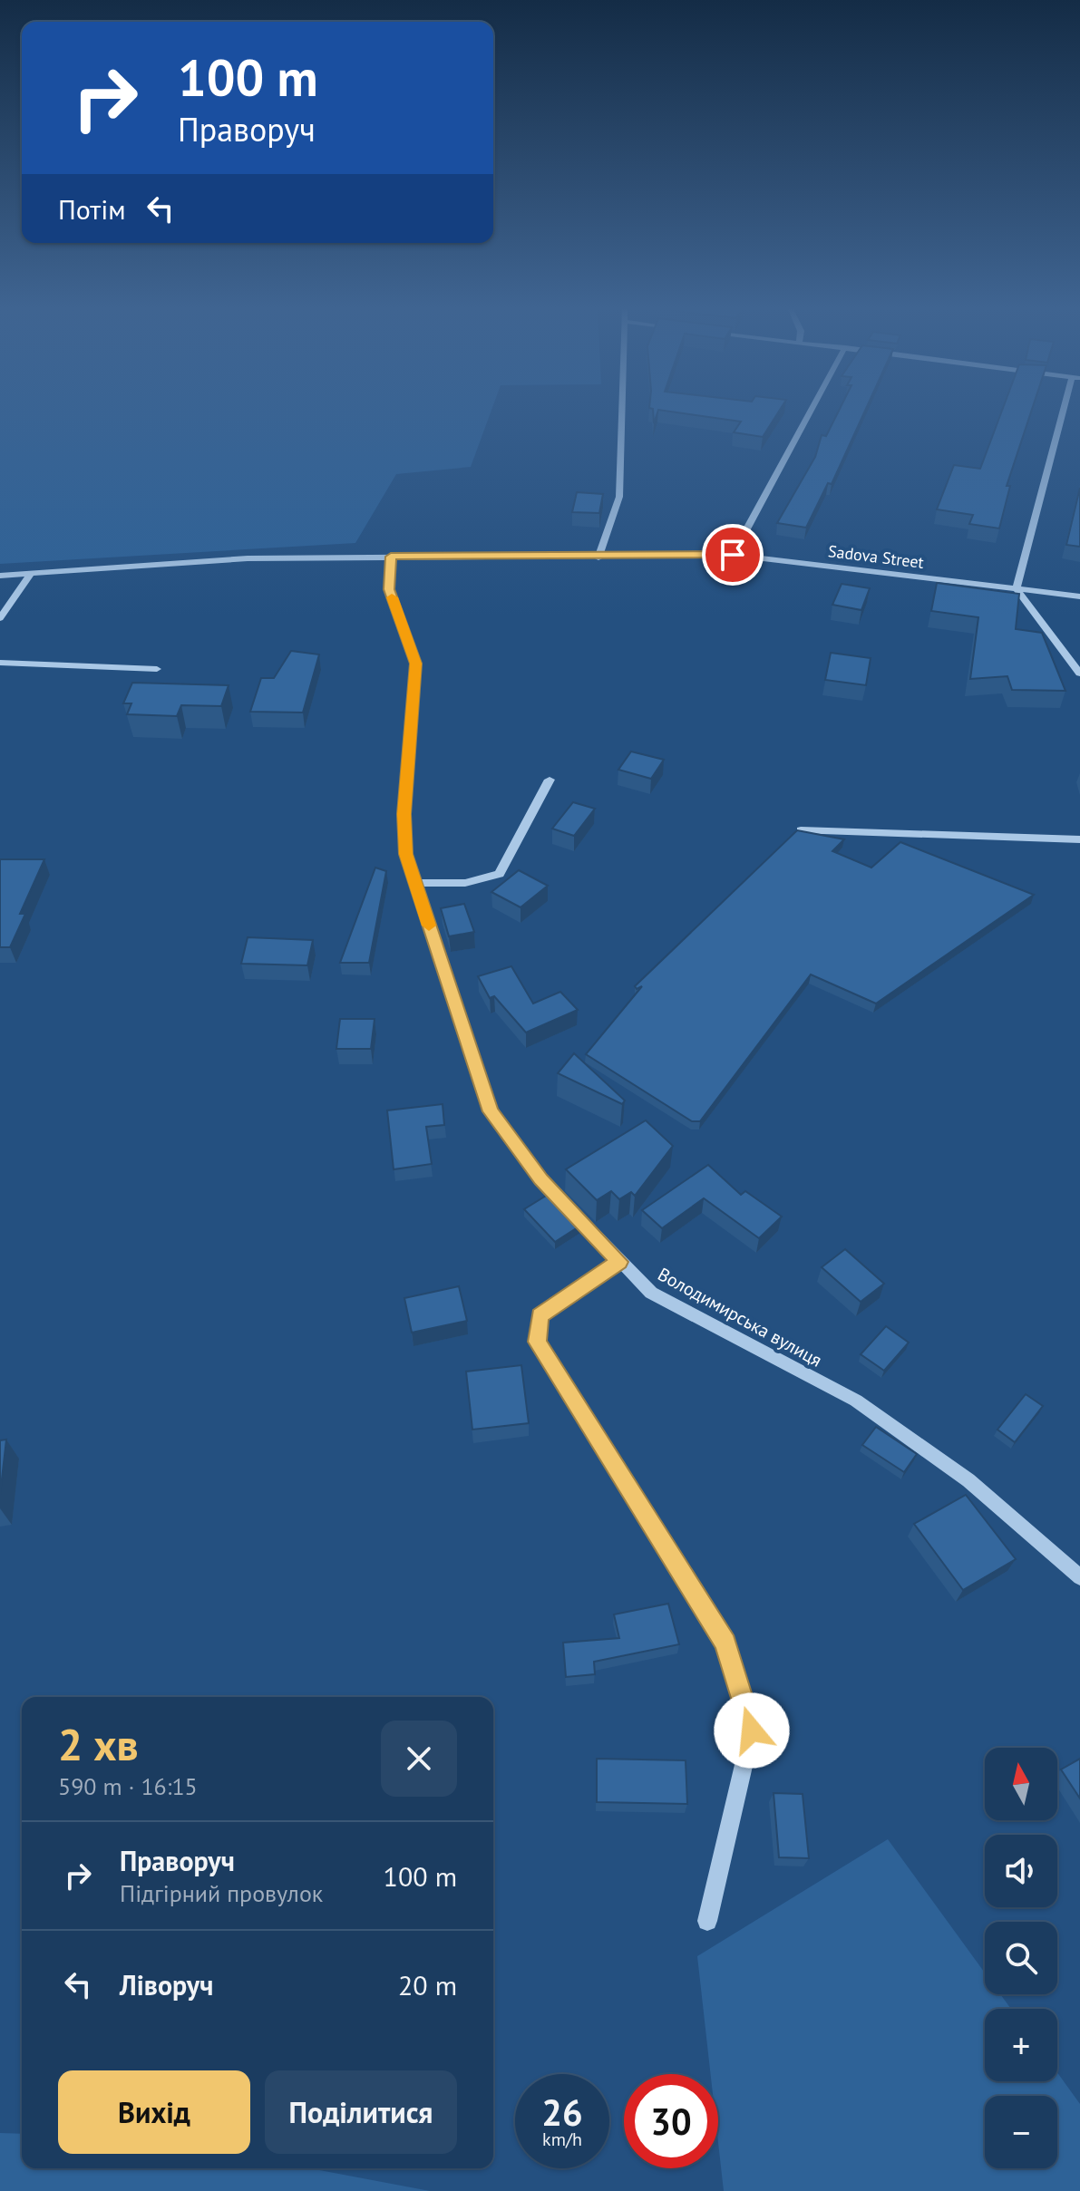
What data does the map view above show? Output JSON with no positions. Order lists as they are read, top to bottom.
{
  "streets": {
    "street": ["Sadova Street", "Володимирська вулиця"]
  },
  "crossings": [
    ["Sadova Street", "Володимирська вулиця"]
  ],
  "north": "top",
  "page": {
    "turn": ["100 m", "Праворуч"],
    "then": "Потім",
    "heading": ["2 хв", "590 m · 16:15"],
    "map_buttons": ["+", "−"],
    "list": [
      {
        "name": "Праворуч",
        "note": "Підгірний провулок",
        "value": "100 m"
      },
      {
        "name": "Ліворуч",
        "value": "20 m"
      }
    ],
    "buttons": ["Вихід", "Поділитися"],
    "speed": "26 km/h",
    "limit": "30"
  }
}
